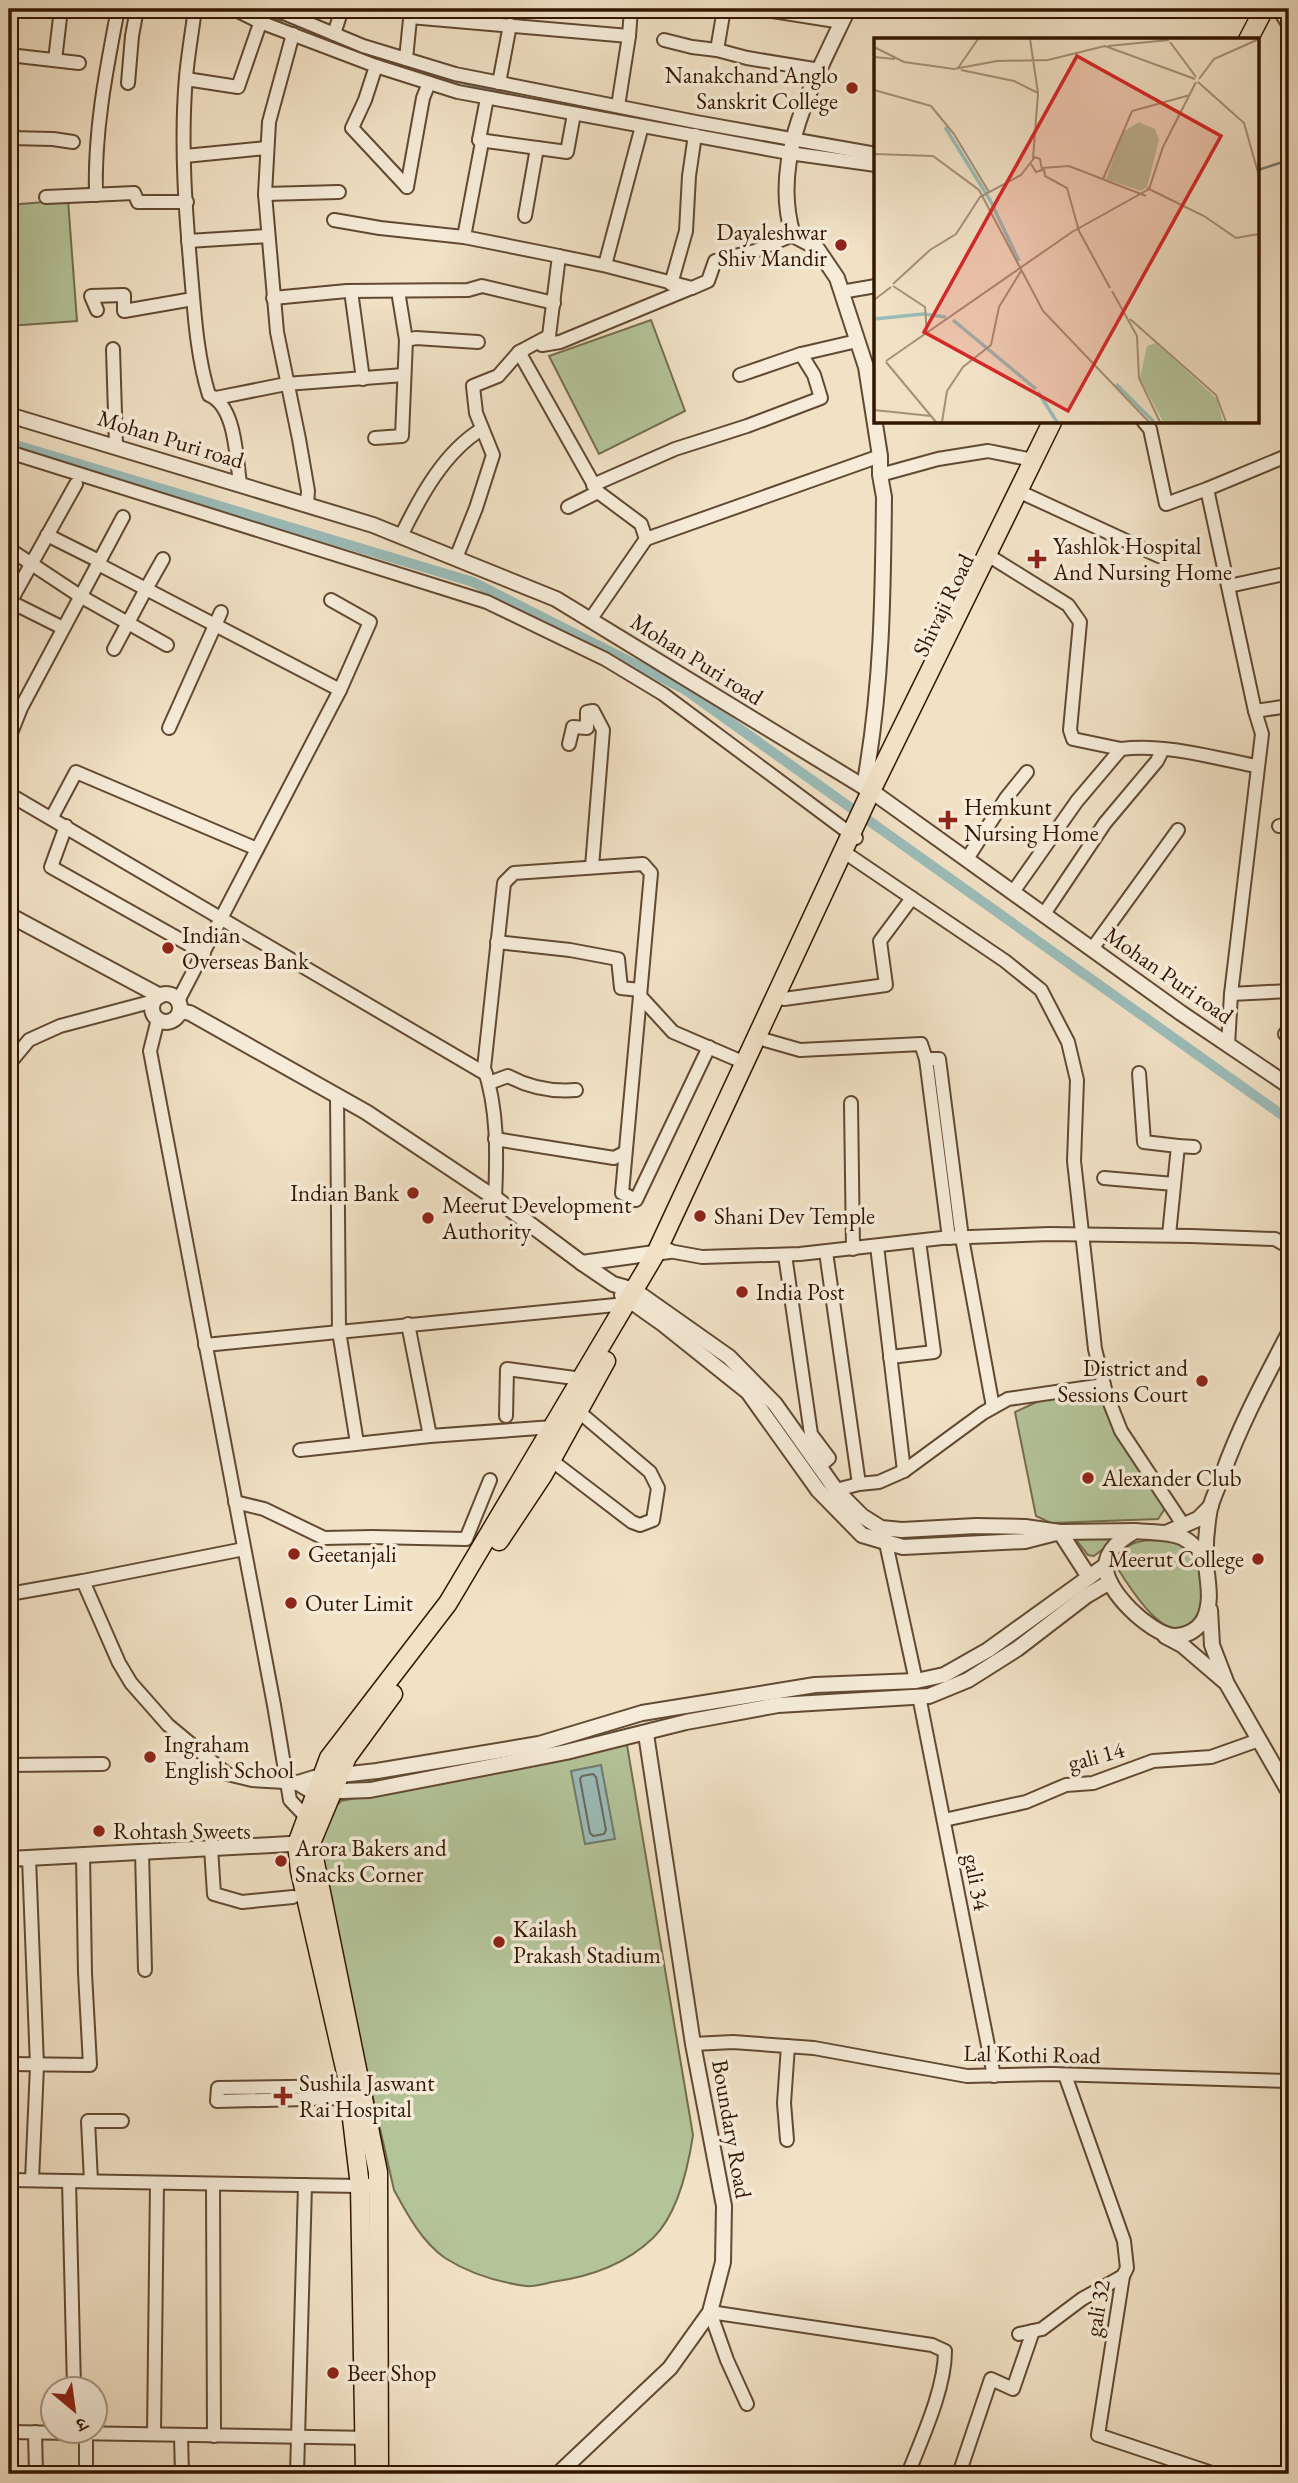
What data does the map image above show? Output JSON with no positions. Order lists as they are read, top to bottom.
{
  "streets": {
    "main road": ["Shivaji Road"],
    "street": [
      "Mohan Puri road",
      "gali 14",
      "gali 34",
      "Lal Kothi Road",
      "Boundary Road",
      "gali 32"
    ]
  },
  "crossings": [
    ["Mohan Puri road", "Shivaji Road"],
    ["gali 14", "gali 34"],
    ["gali 34", "Lal Kothi Road"],
    ["Lal Kothi Road", "Boundary Road"],
    ["Lal Kothi Road", "gali 32"]
  ],
  "places": {
    "other": [
      "Nanakchand Anglo Sanskrit College",
      "Dayaleshwar Shiv Mandir",
      "Indian Overseas Bank",
      "Indian Bank",
      "Shani Dev Temple",
      "Meerut Development Authority",
      "India Post",
      "District and Sessions Court",
      "Alexander Club",
      "Geetanjali",
      "Meerut College",
      "Outer Limit",
      "Ingraham English School",
      "Rohtash Sweets",
      "Arora Bakers and Snacks Corner",
      "Kailash Prakash Stadium",
      "Beer Shop"
    ],
    "health": ["Yashlok Hospital And Nursing Home", "Hemkunt Nursing Home", "Sushila Jaswant Rai Hospital"]
  },
  "north": "bottom right"
}
